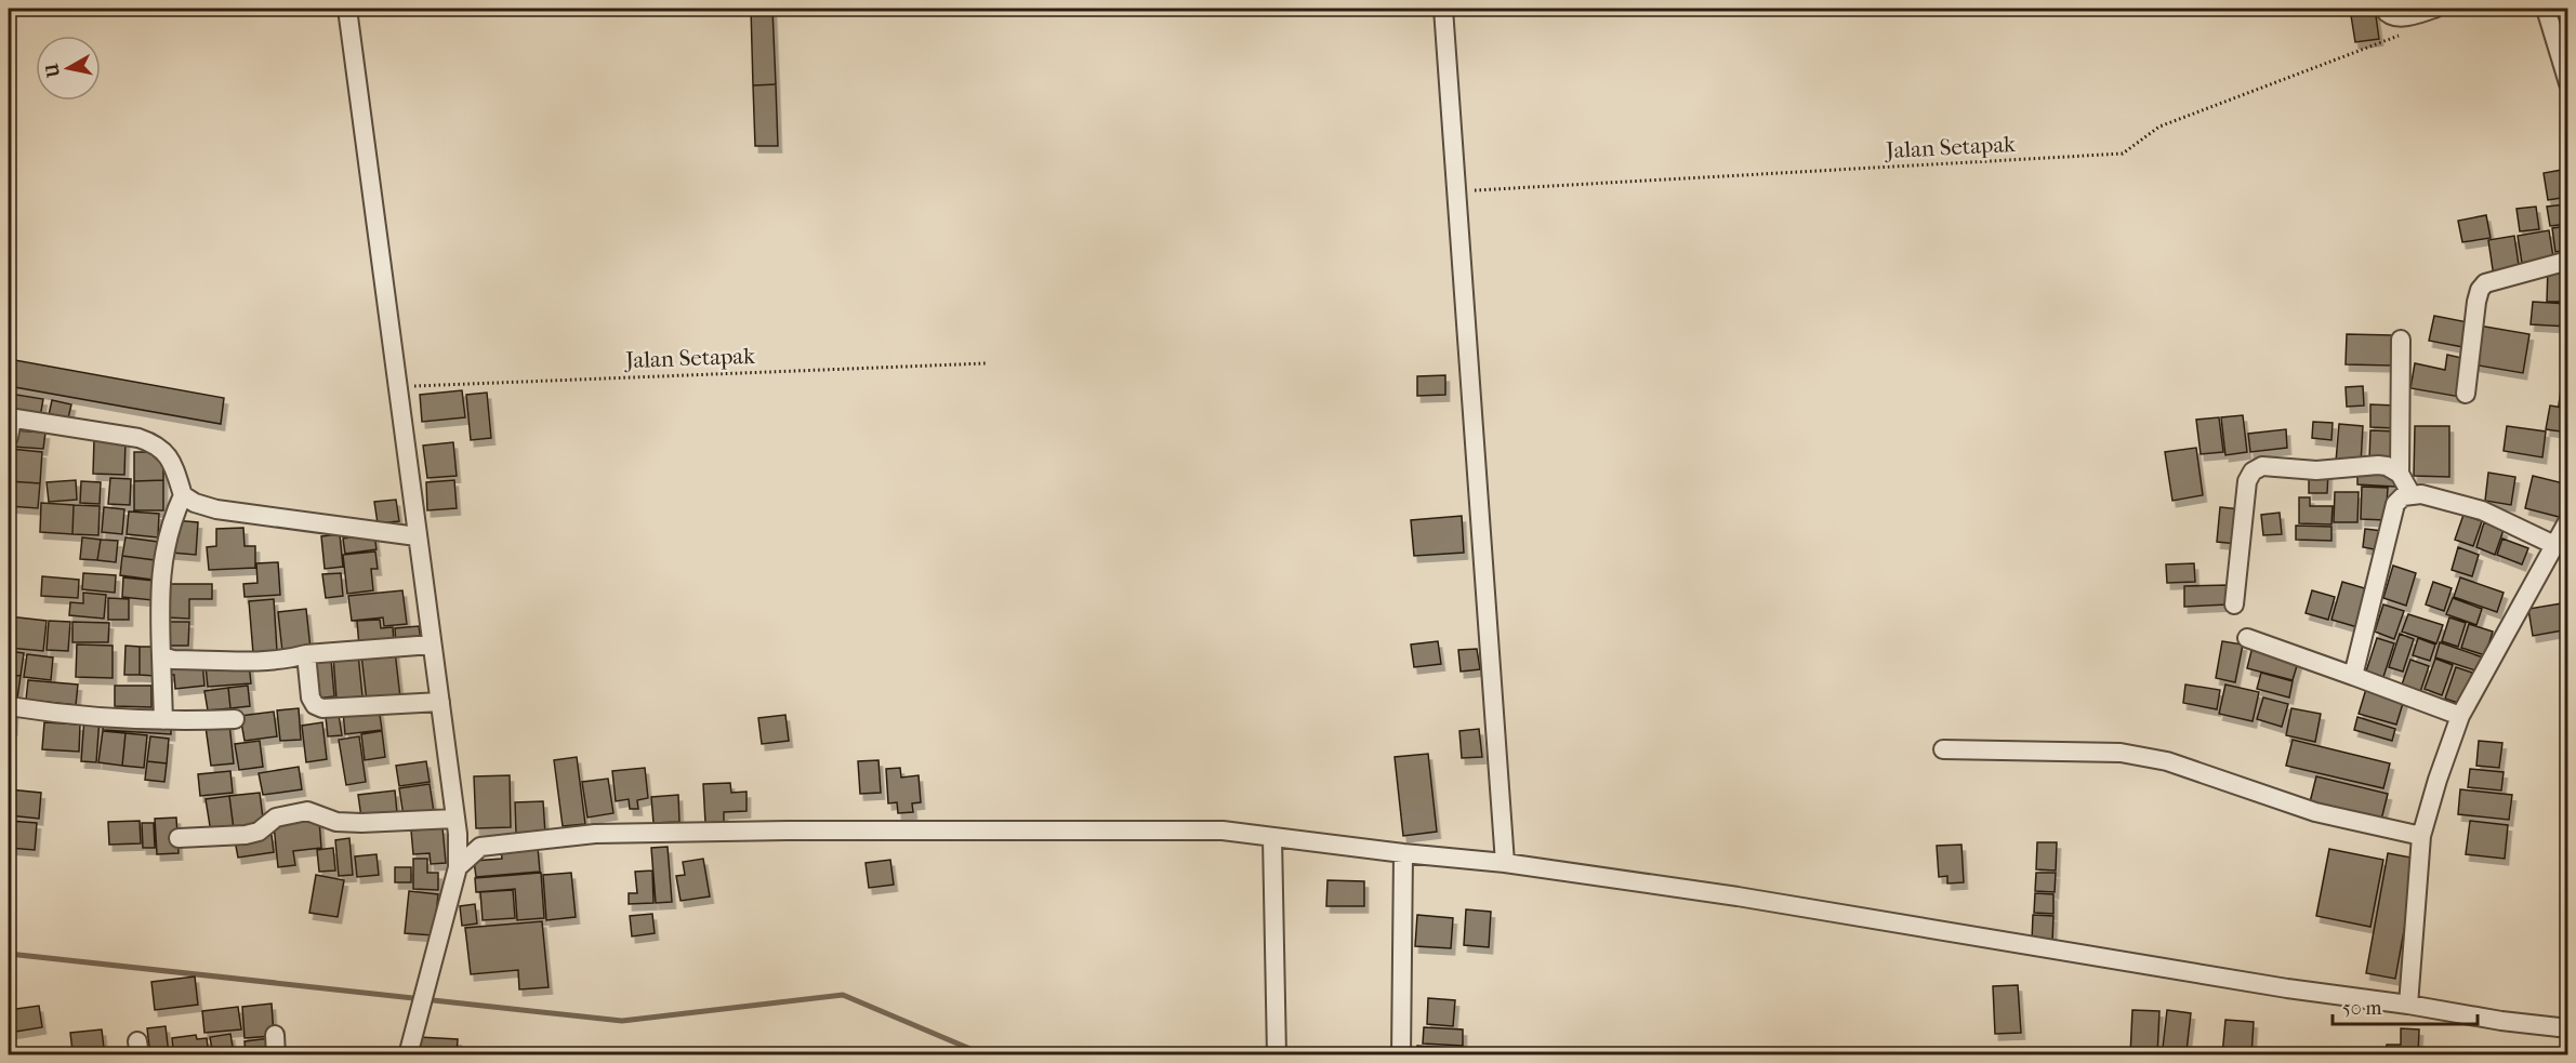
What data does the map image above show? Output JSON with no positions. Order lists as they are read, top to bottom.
{
  "streets": {
    "path": ["Jalan Setapak"]
  },
  "scale_bar": "50 m",
  "north": "left"
}
